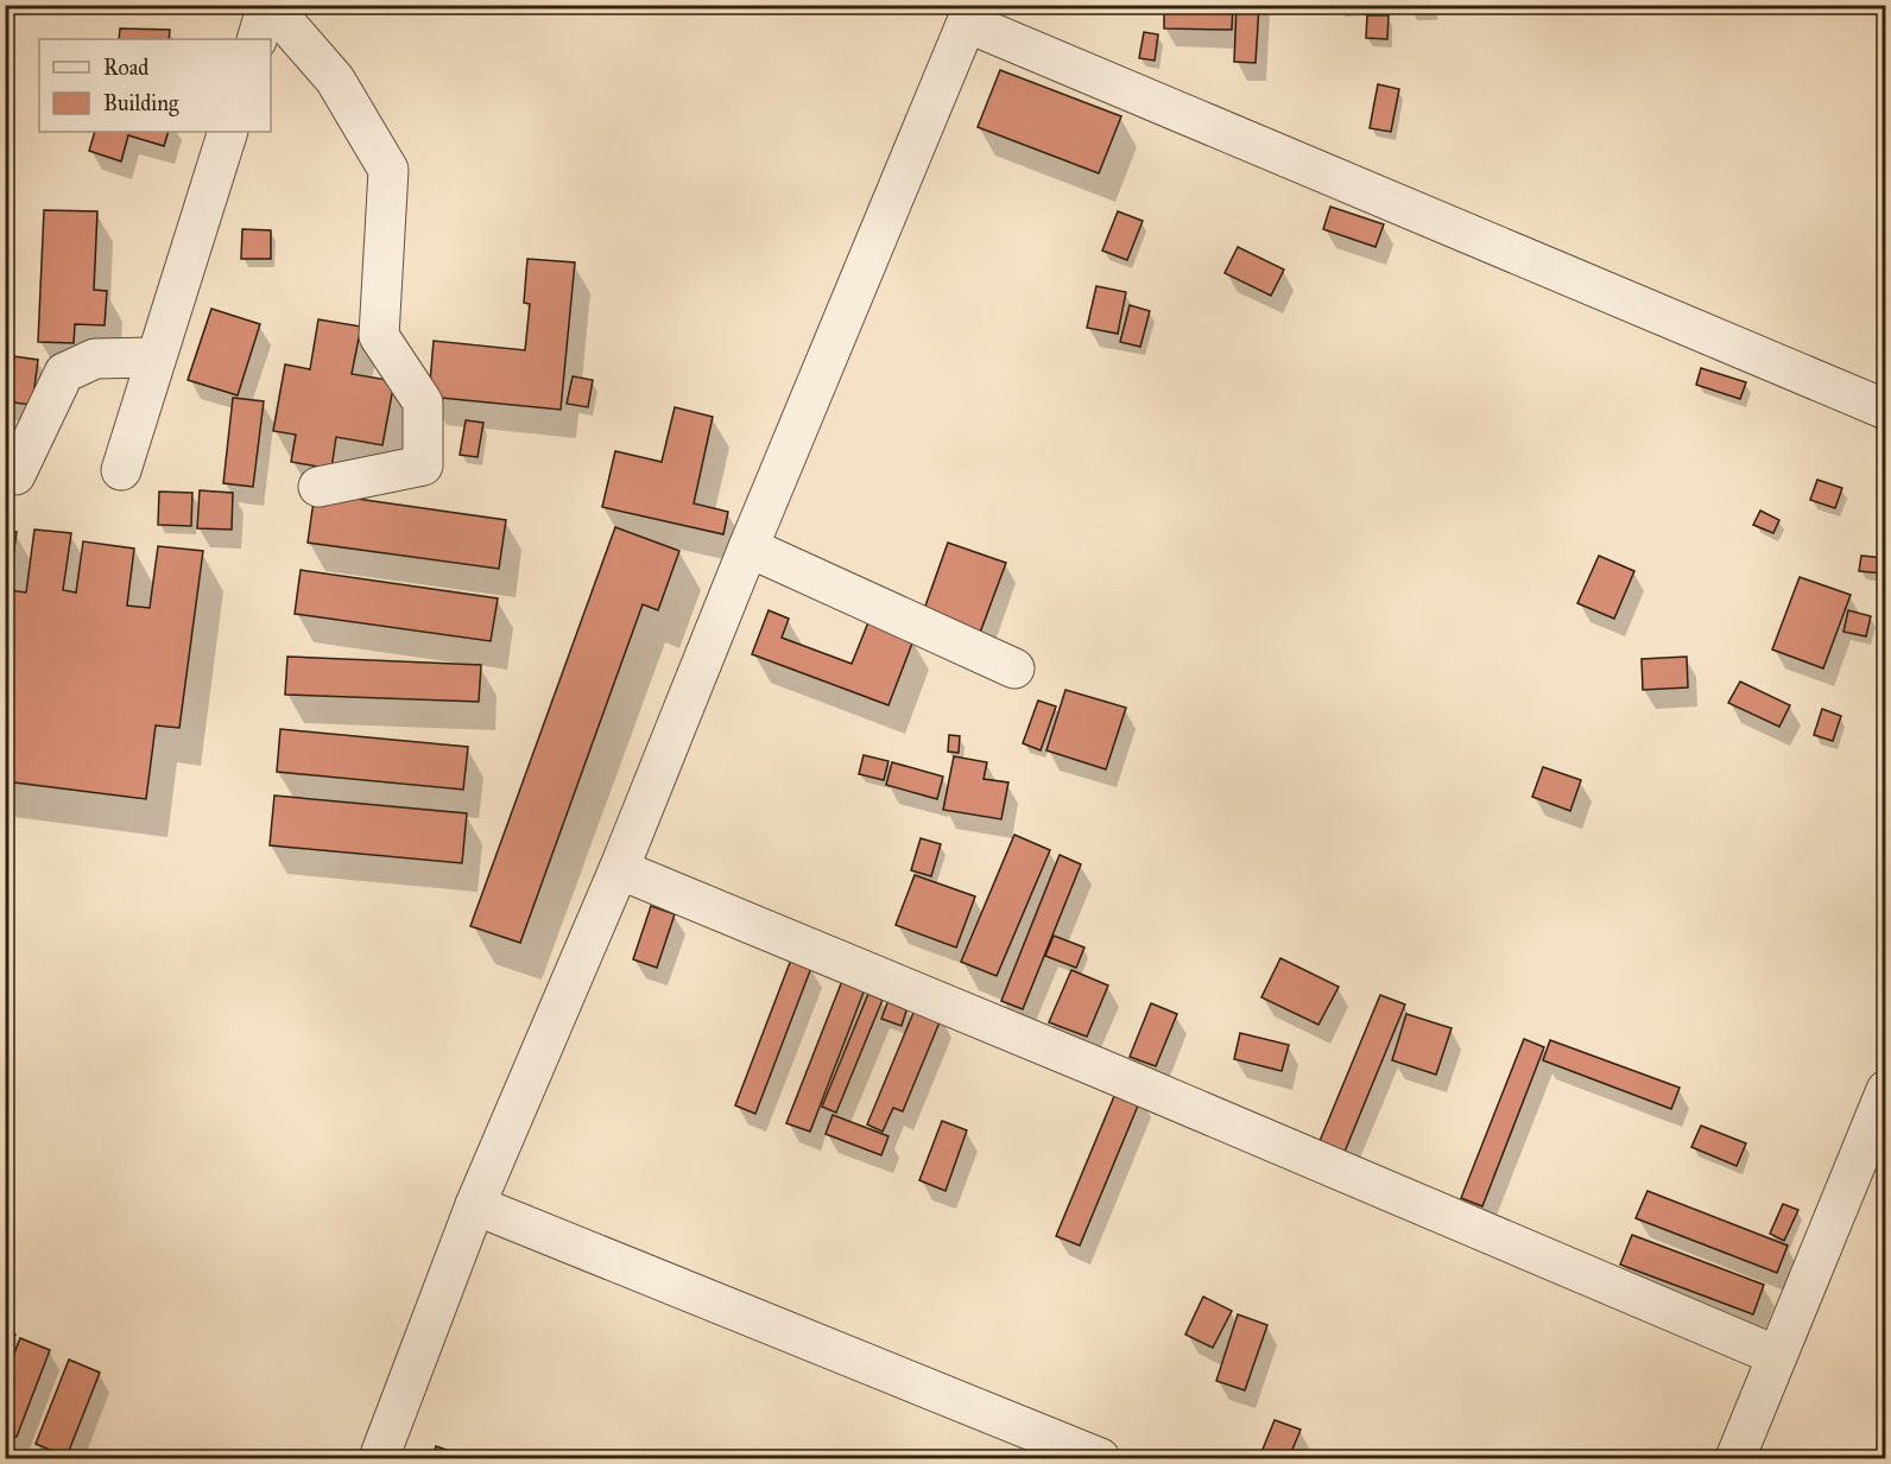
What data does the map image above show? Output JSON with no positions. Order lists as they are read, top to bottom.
{
  "legend": ["Road", "Building"]
}
